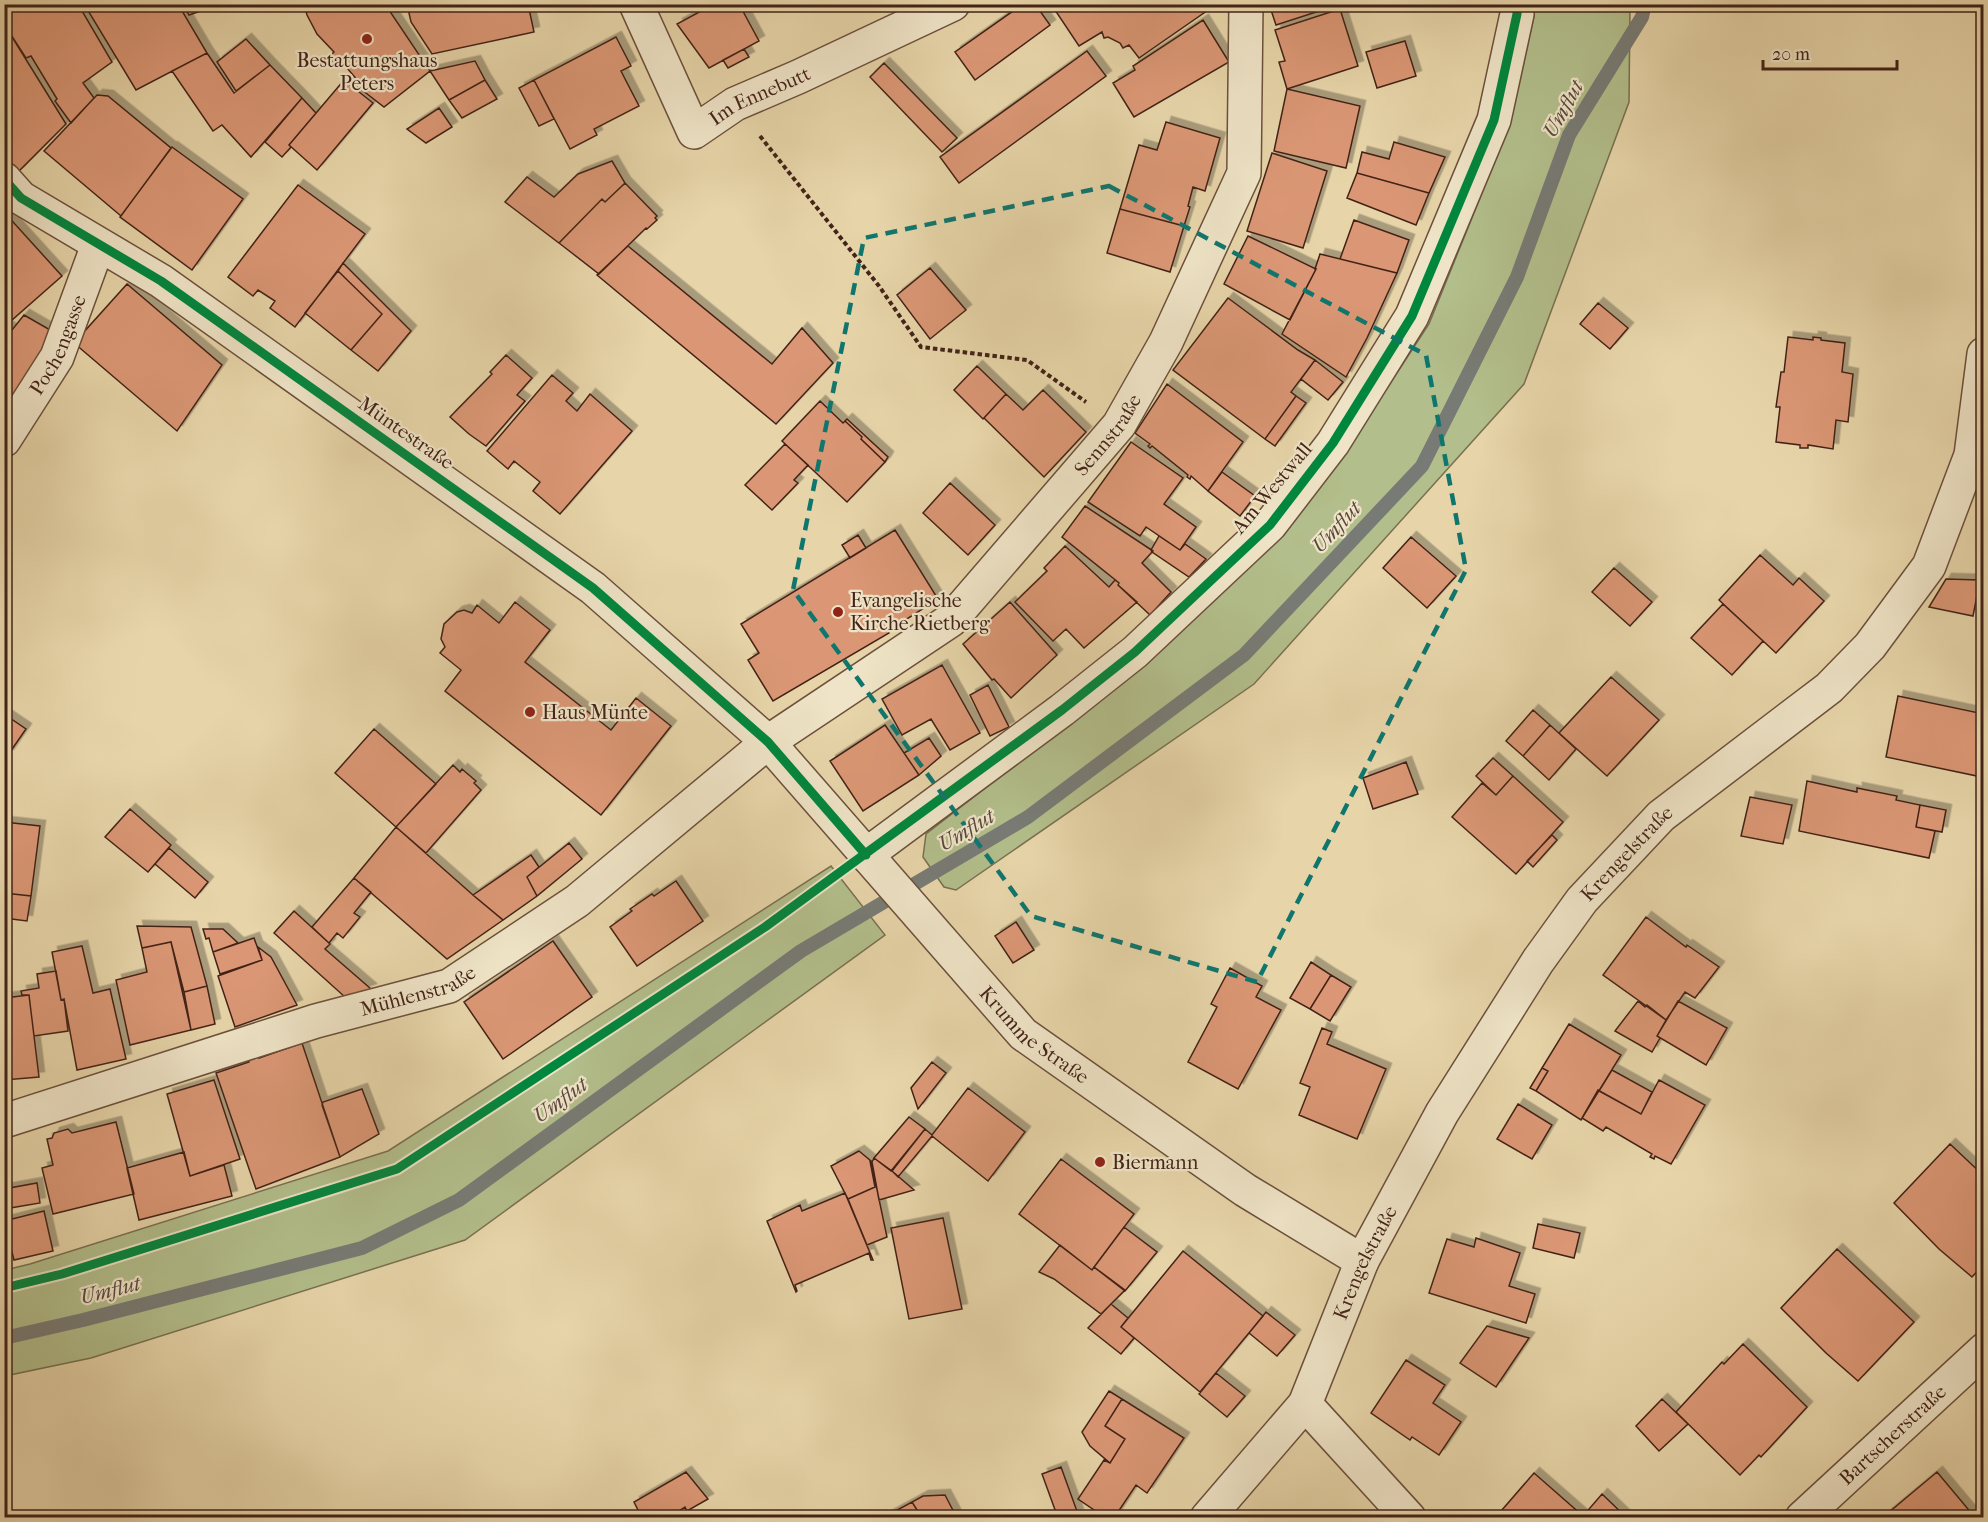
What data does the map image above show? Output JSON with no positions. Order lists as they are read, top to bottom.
{
  "streets": {
    "street": [
      "Im Ennebutt",
      "Pochengasse",
      "Müntestraße",
      "Sennstraße",
      "Am Westwall",
      "Krengelstraße",
      "Mühlenstraße",
      "Krumme Straße",
      "Bartscherstraße"
    ]
  },
  "crossings": [
    ["Pochengasse", "Müntestraße"],
    ["Müntestraße", "Sennstraße"],
    ["Müntestraße", "Mühlenstraße"],
    ["Müntestraße", "Krumme Straße"],
    ["Sennstraße", "Mühlenstraße"],
    ["Sennstraße", "Krumme Straße"],
    ["Am Westwall", "Krumme Straße"],
    ["Krengelstraße", "Krumme Straße"],
    ["Mühlenstraße", "Krumme Straße"]
  ],
  "water": ["Umflut"],
  "places": [
    "Bestattungshaus Peters",
    "Evangelische Kirche Rietberg",
    "Haus Münte",
    "Biermann"
  ],
  "scale_bar": "20 m"
}
